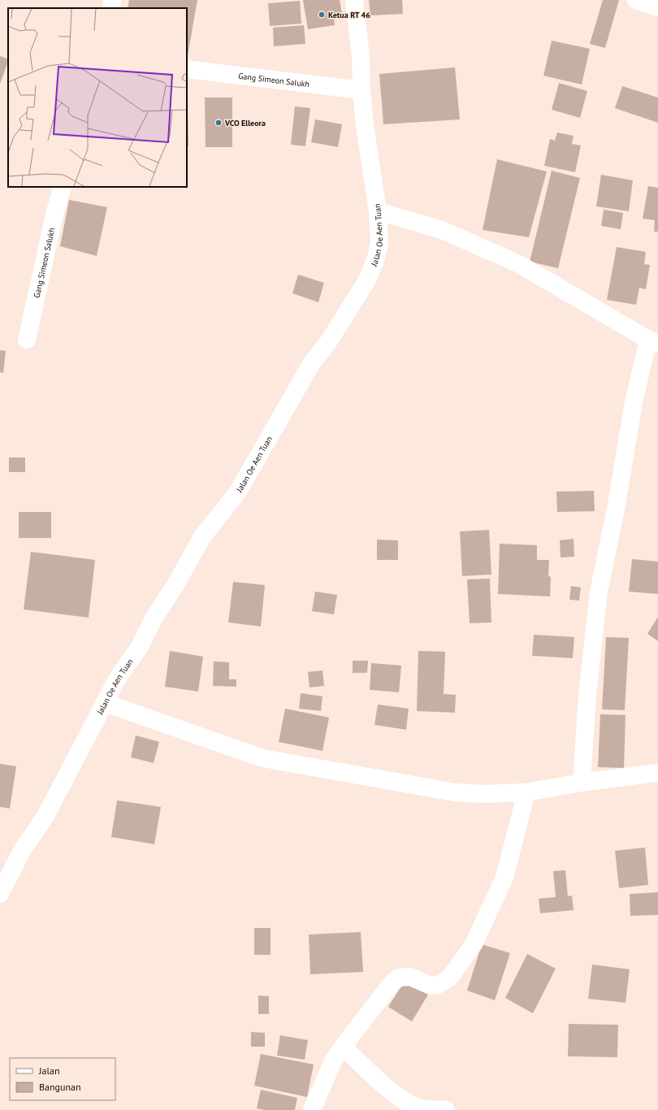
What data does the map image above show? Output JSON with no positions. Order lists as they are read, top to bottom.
{
  "streets": {
    "street": ["Gang Simeon Salukh", "Jalan Oe Aen Tuan"]
  },
  "crossings": [
    ["Gang Simeon Salukh", "Jalan Oe Aen Tuan"]
  ],
  "places": ["Ketua RT 46", "VCO Elleora"],
  "legend": ["Jalan", "Bangunan"]
}
